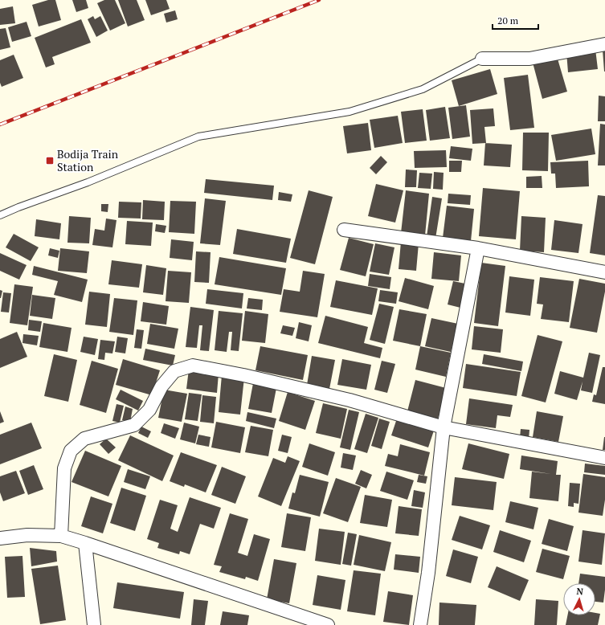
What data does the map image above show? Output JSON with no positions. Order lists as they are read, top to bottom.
{
  "places": {
    "transit": ["Bodija Train Station"]
  },
  "scale_bar": "20 m",
  "north": "top"
}
